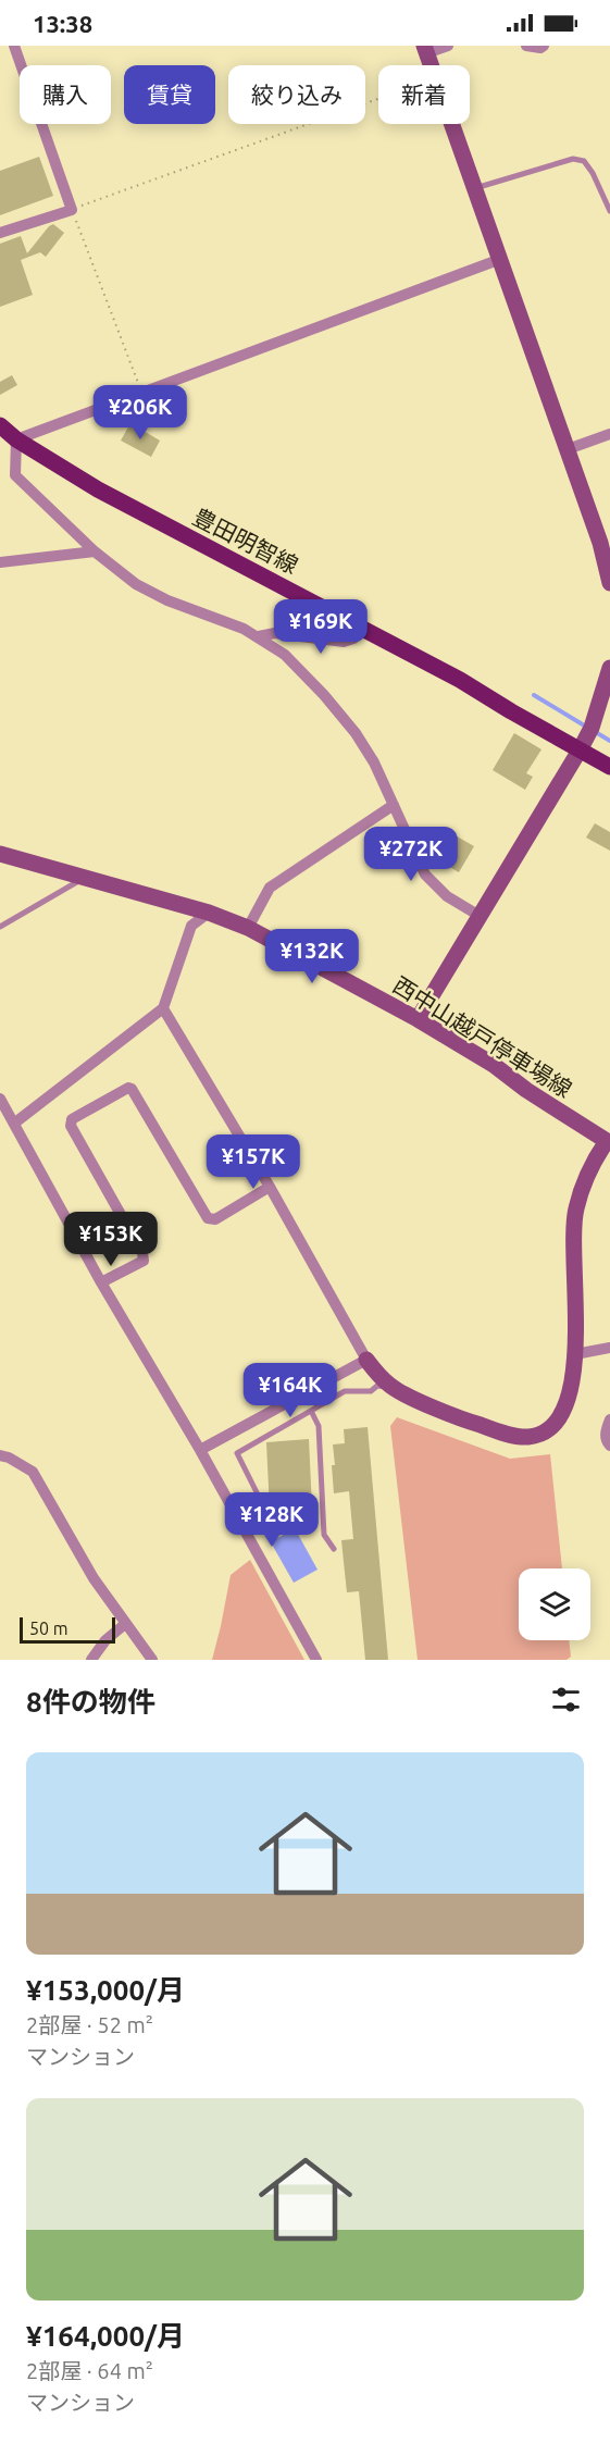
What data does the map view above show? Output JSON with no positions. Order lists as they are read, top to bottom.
{
  "streets": {
    "main road": ["豊田明智線"],
    "street": ["西中山越戸停車場線"]
  },
  "scale_bar": "50 m",
  "page": {
    "status": "13:38",
    "chip": [
      "購入",
      "賃貸",
      "絞り込み",
      "新着"
    ],
    "price": [
      "¥206K",
      "¥169K",
      "¥272K",
      "¥132K",
      "¥157K",
      "¥153K",
      "¥164K",
      "¥128K"
    ],
    "scale": "50 m",
    "heading": "8件の物件",
    "list": [
      {
        "name": "¥153,000/月",
        "note": "2部屋 · 52 m² · マンション"
      },
      {
        "name": "¥164,000/月",
        "note": "2部屋 · 64 m² · マンション"
      }
    ]
  }
}
